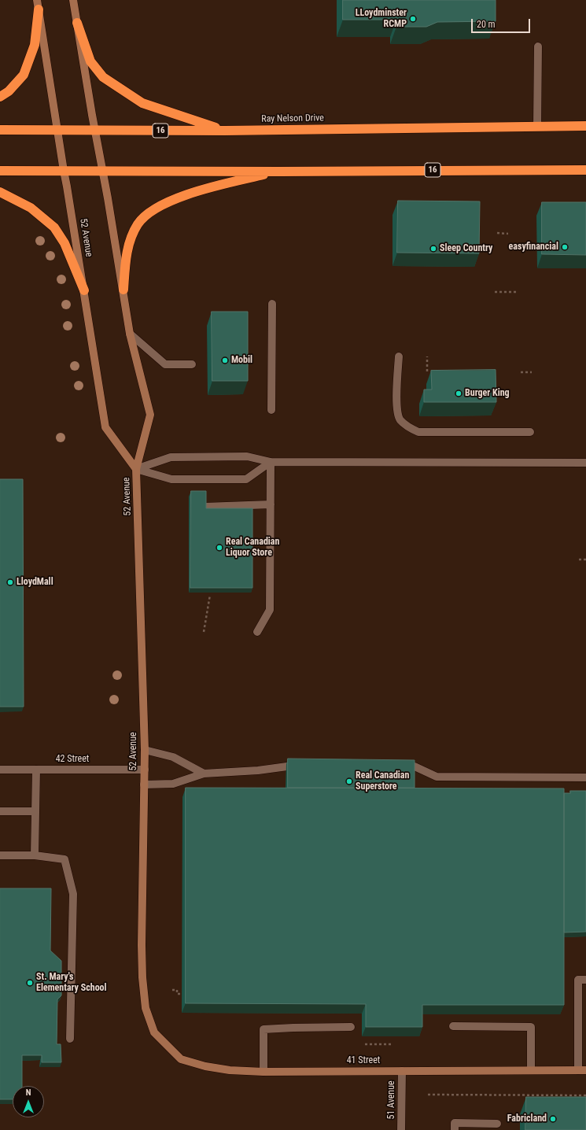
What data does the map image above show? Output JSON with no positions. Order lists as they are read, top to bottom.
{
  "streets": {
    "highway": ["Ray Nelson Drive", "16"],
    "street": [
      "52 Avenue",
      "42 Street",
      "41 Street",
      "51 Avenue"
    ]
  },
  "crossings": [
    ["Ray Nelson Drive", "52 Avenue"],
    ["16", "52 Avenue"],
    ["52 Avenue", "42 Street"],
    ["52 Avenue", "41 Street"],
    ["41 Street", "51 Avenue"]
  ],
  "places": [
    "LLoydminster RCMP",
    "easyfinancial",
    "Sleep Country",
    "Mobil",
    "Burger King",
    "Real Canadian Liquor Store",
    "LloydMall",
    "Real Canadian Superstore",
    "St. Mary's Elementary School",
    "Fabricland"
  ],
  "scale_bar": "20 m",
  "north": "top"
}
